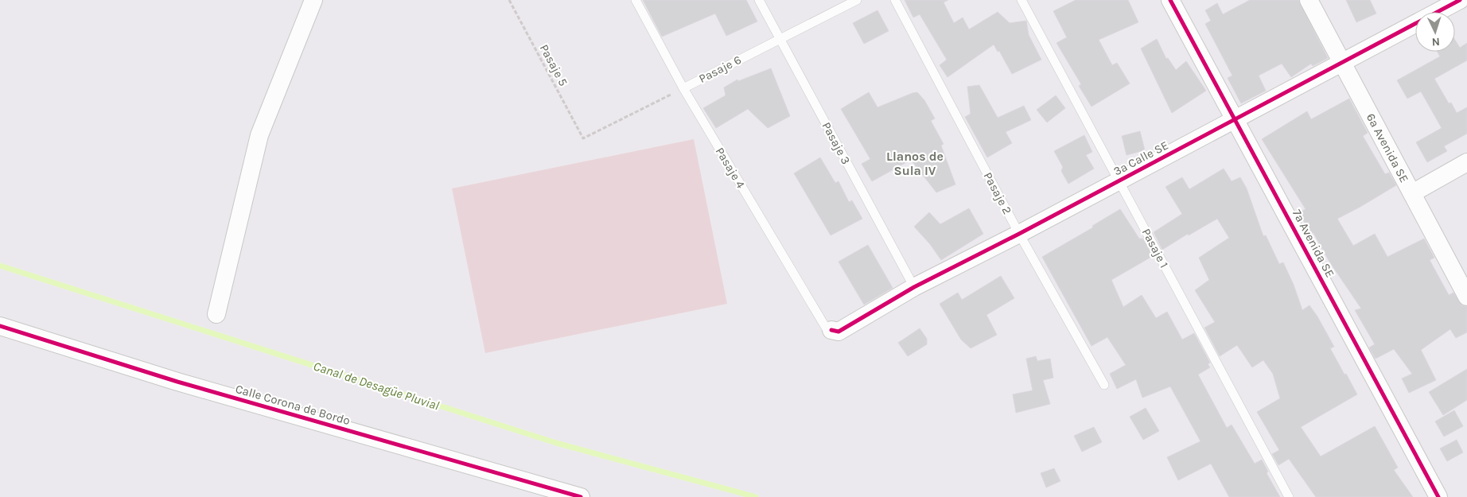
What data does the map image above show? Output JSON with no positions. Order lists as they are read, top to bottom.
{
  "streets": {
    "street": [
      "6a Avenida SE",
      "3a Calle SE",
      "7a Avenida SE",
      "Calle Corona de Bordo"
    ],
    "lane": [
      "Pasaje 6",
      "Pasaje 3",
      "Pasaje 4",
      "Pasaje 2",
      "Pasaje 1"
    ],
    "path": ["Pasaje 5"]
  },
  "crossings": [
    ["Pasaje 5", "Pasaje 6"],
    ["Pasaje 5", "Pasaje 4"],
    ["Pasaje 6", "Pasaje 3"],
    ["Pasaje 6", "Pasaje 4"],
    ["Pasaje 3", "3a Calle SE"],
    ["6a Avenida SE", "3a Calle SE"],
    ["3a Calle SE", "Pasaje 4"],
    ["3a Calle SE", "Pasaje 2"],
    ["3a Calle SE", "7a Avenida SE"],
    ["3a Calle SE", "Pasaje 1"]
  ],
  "districts": ["Llanos de Sula IV"],
  "water": ["Canal de Desagüe Pluvial"],
  "north": "bottom"
}
